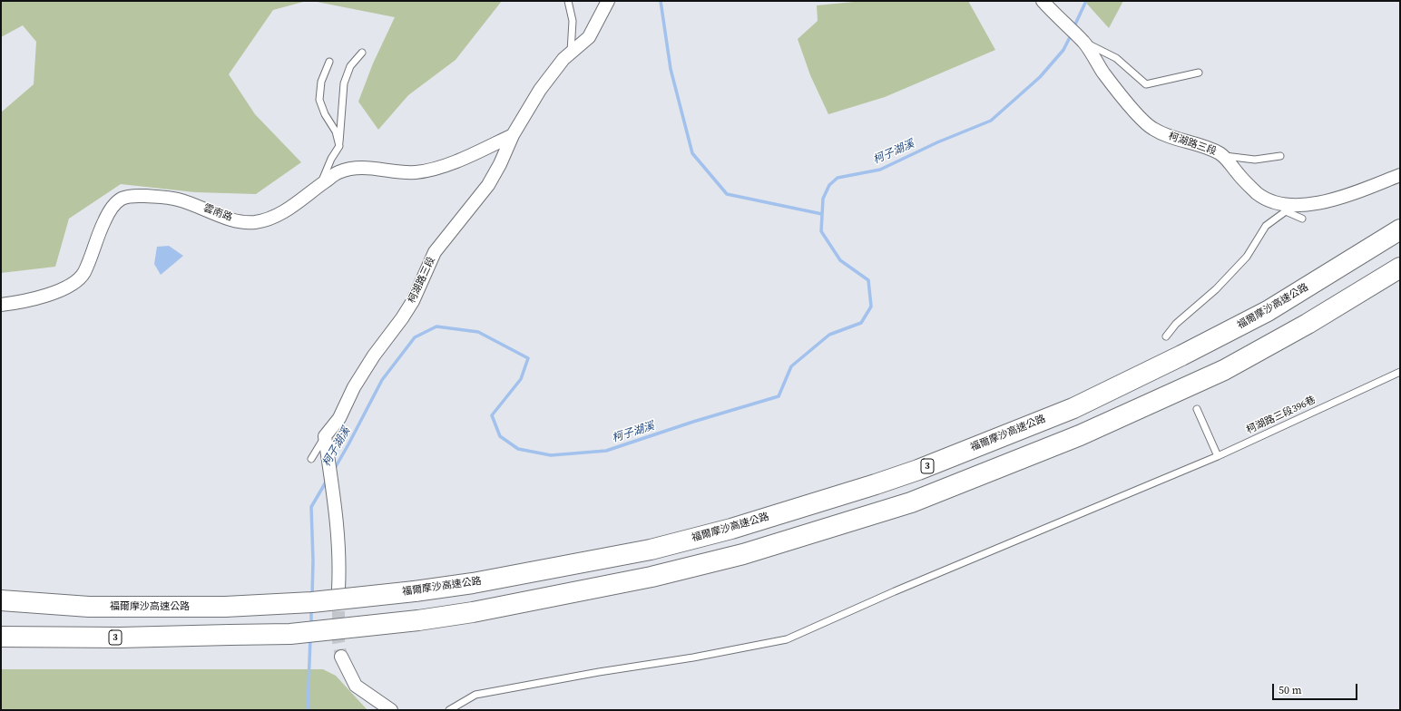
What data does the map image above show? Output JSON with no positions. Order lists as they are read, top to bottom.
{
  "streets": {
    "highway": ["福爾摩沙高速公路", "3"],
    "street": ["柯湖路三段", "雲南路"],
    "lane": ["柯湖路三段396巷"]
  },
  "crossings": [
    ["柯湖路三段", "雲南路"]
  ],
  "water": ["柯子湖溪"],
  "scale_bar": "50 m"
}
